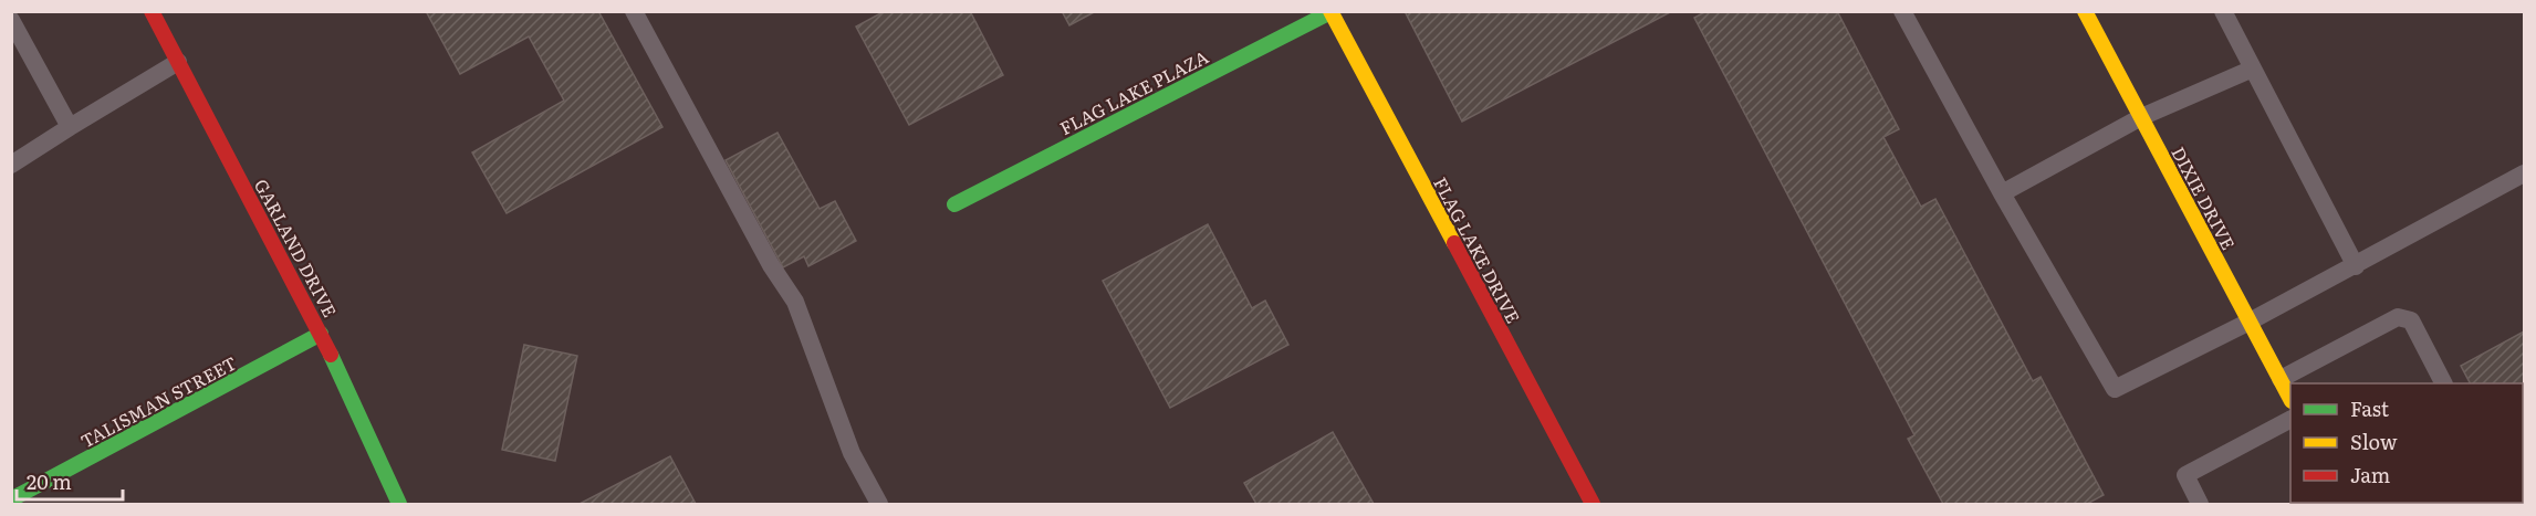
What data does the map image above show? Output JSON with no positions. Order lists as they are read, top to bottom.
{
  "streets": {
    "street": [
      "FLAG LAKE PLAZA",
      "DIXIE DRIVE",
      "GARLAND DRIVE",
      "FLAG LAKE DRIVE",
      "TALISMAN STREET"
    ]
  },
  "crossings": [
    ["FLAG LAKE PLAZA", "FLAG LAKE DRIVE"],
    ["GARLAND DRIVE", "TALISMAN STREET"]
  ],
  "legend": ["Fast", "Slow", "Jam"],
  "scale_bar": "20 m"
}
